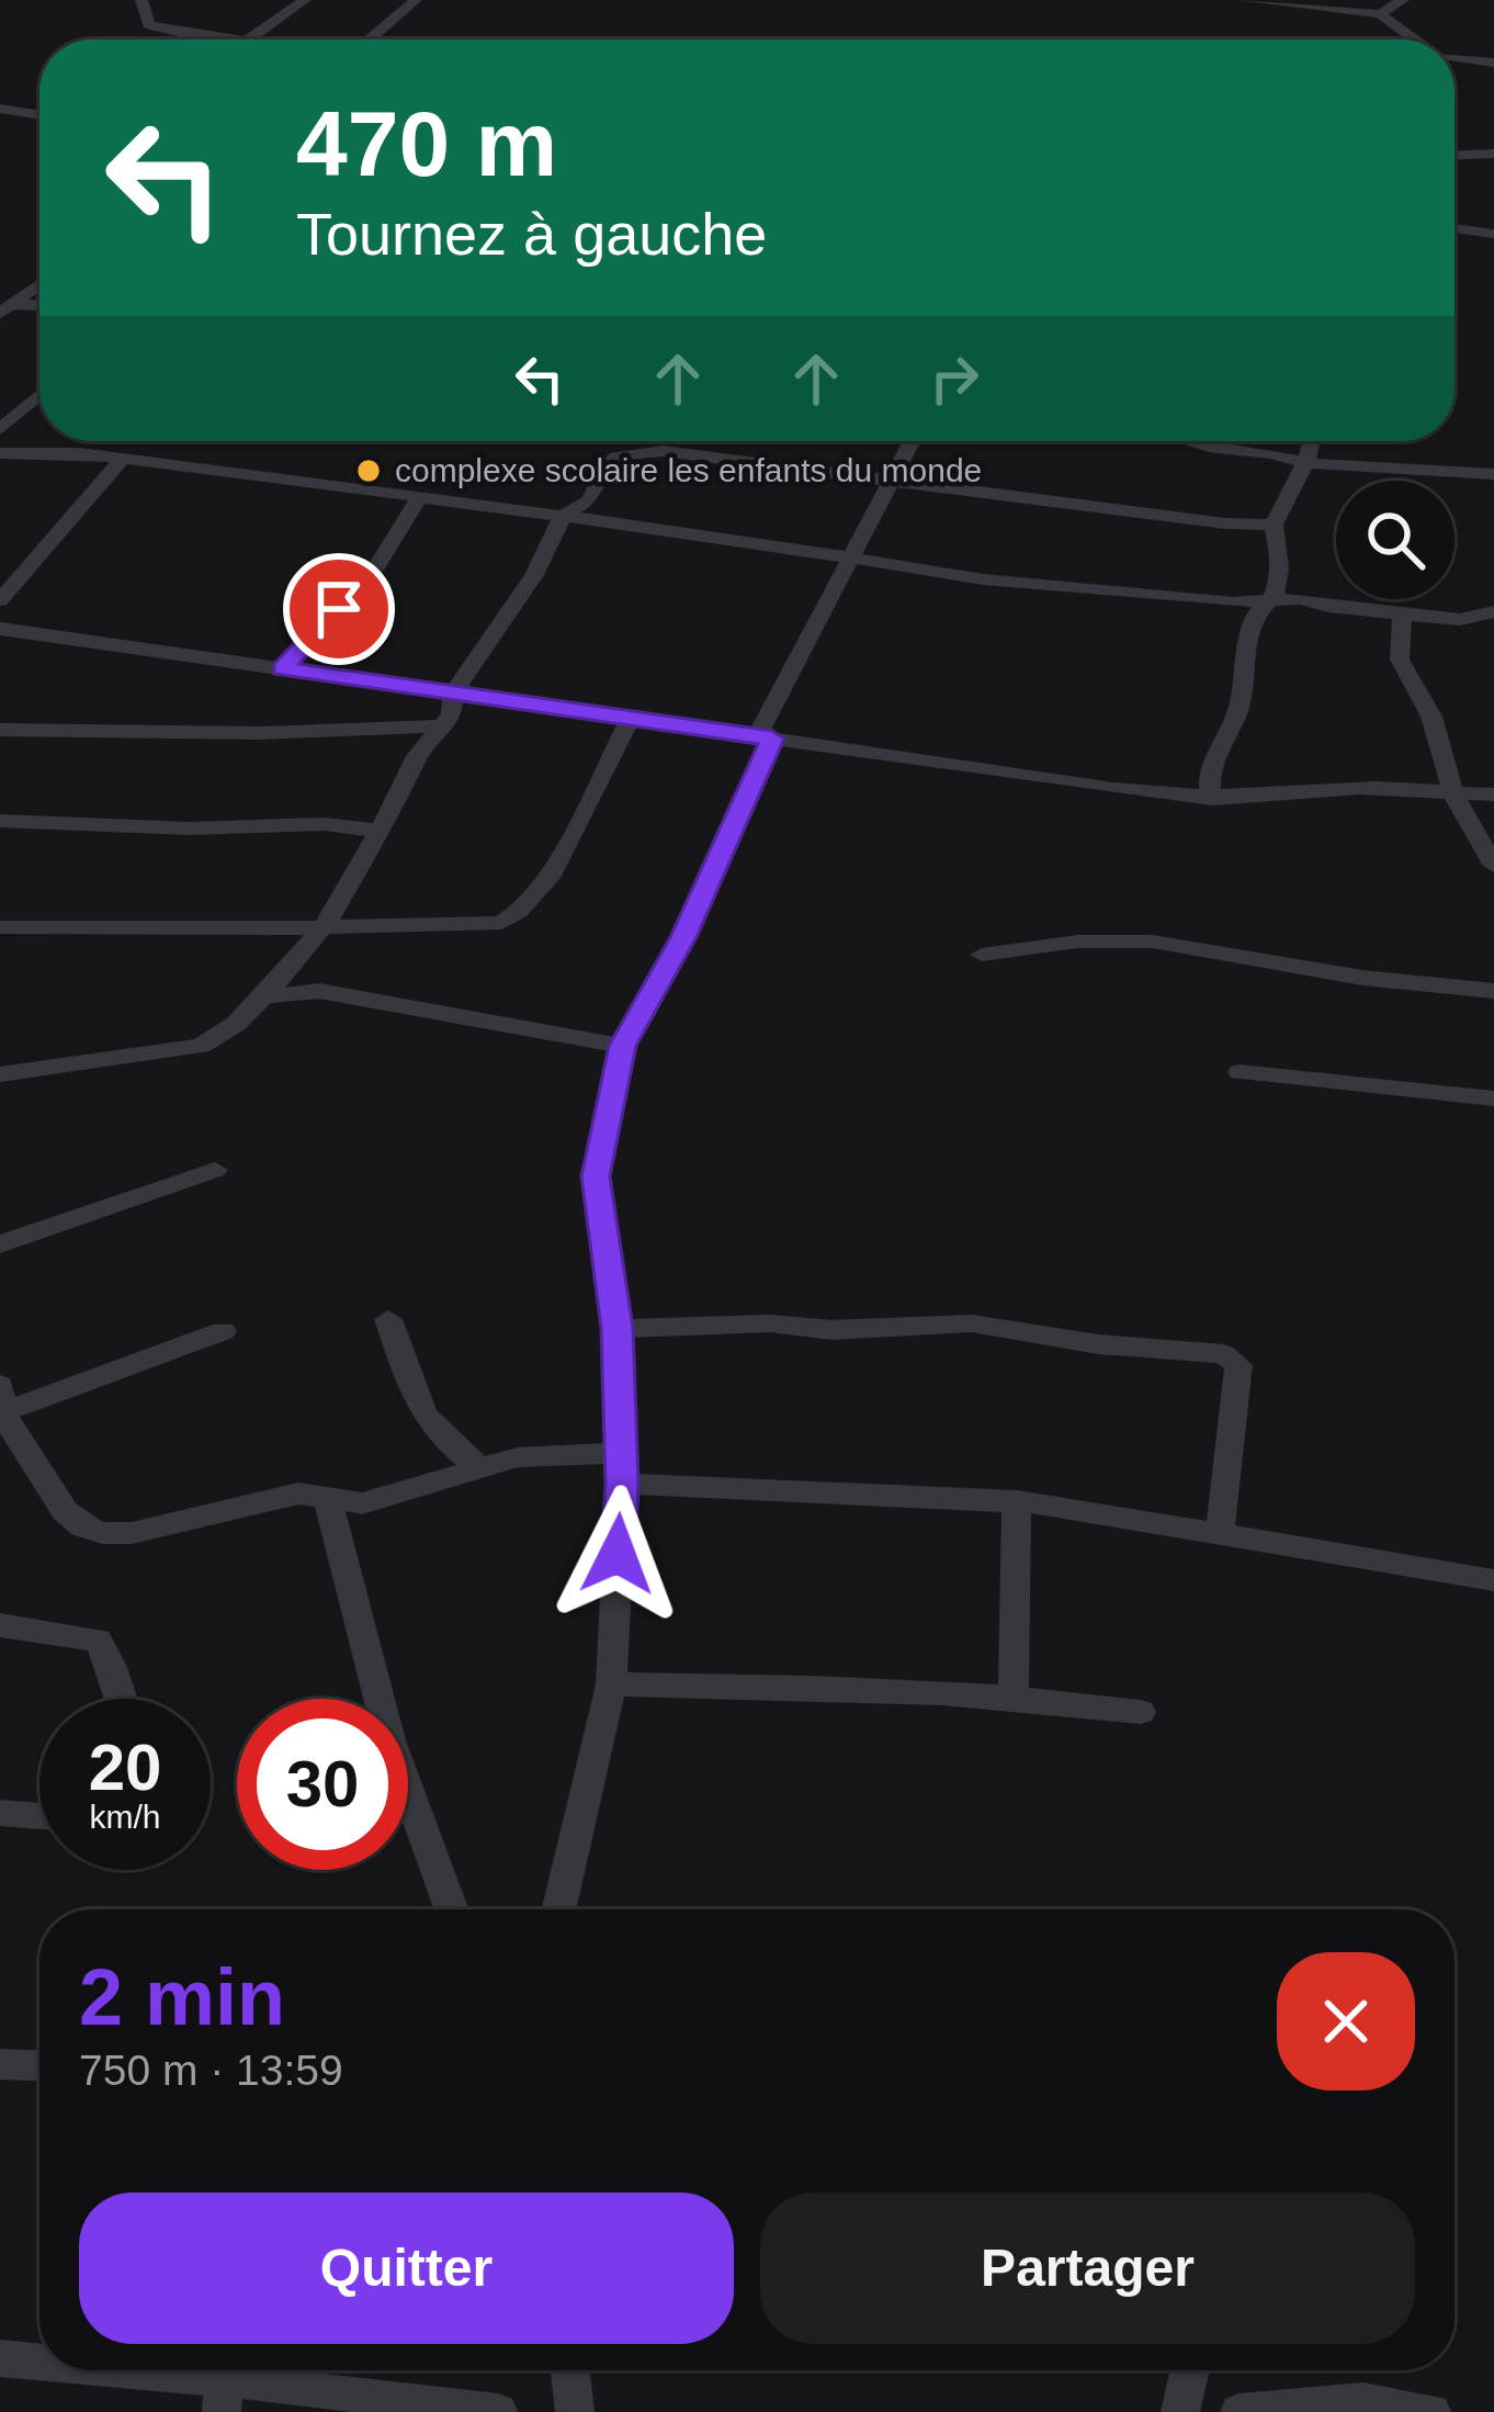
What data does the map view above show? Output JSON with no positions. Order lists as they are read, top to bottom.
{
  "places": ["complexe scolaire les enfants du monde"],
  "page": {
    "turn": ["470 m", "Tournez à gauche"],
    "speed": "20 km/h",
    "limit": "30",
    "heading": ["2 min", "750 m · 13:59"],
    "buttons": ["Quitter", "Partager"]
  }
}
